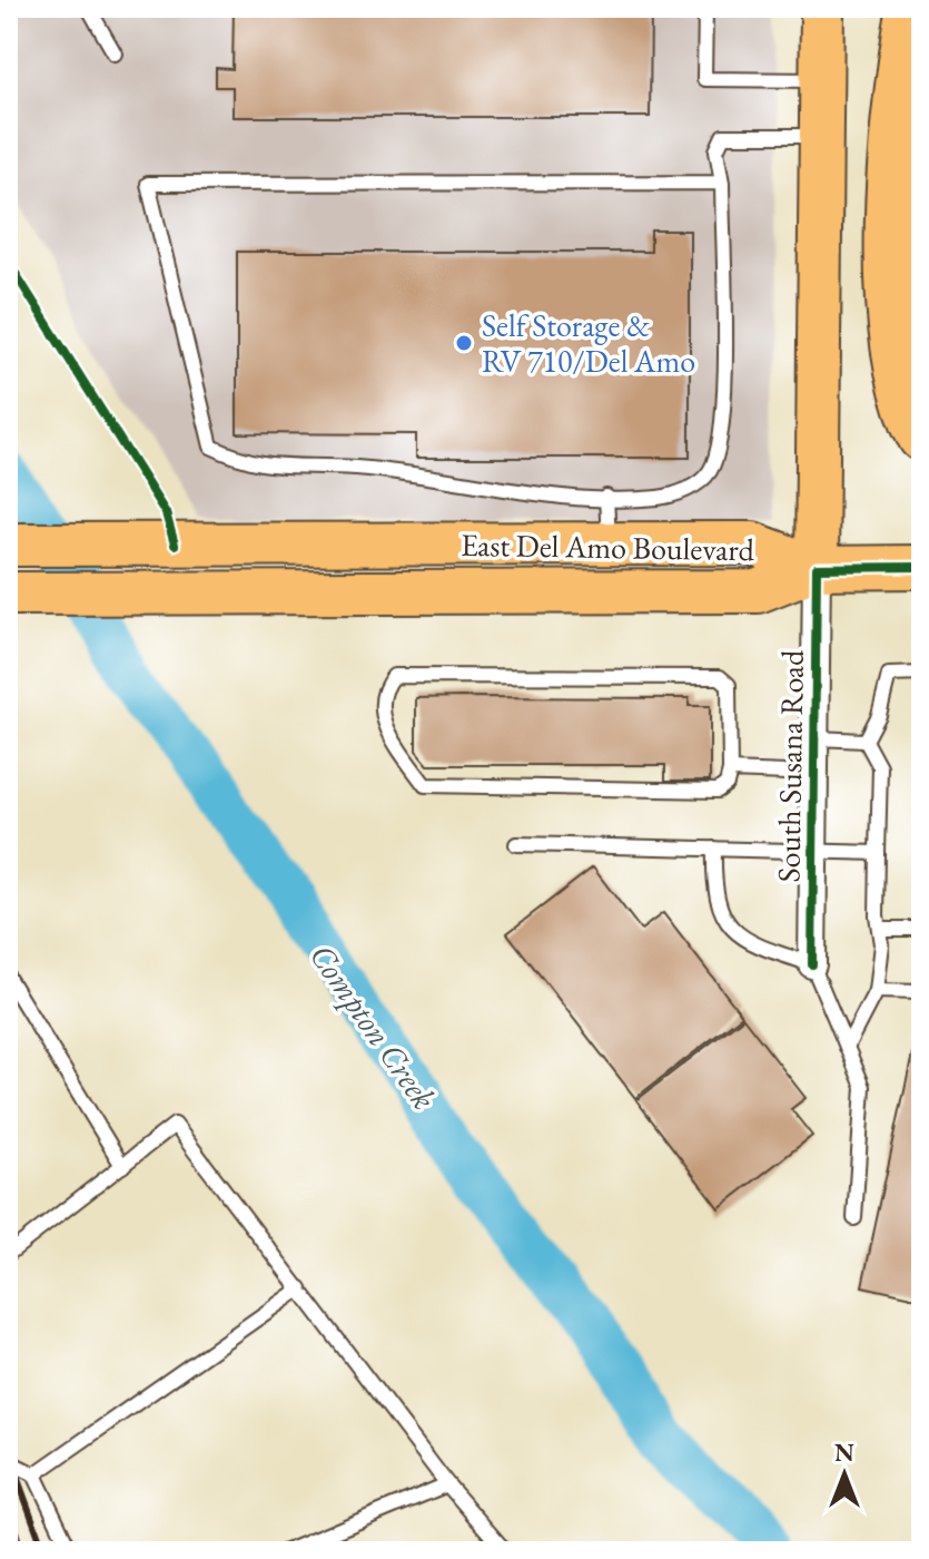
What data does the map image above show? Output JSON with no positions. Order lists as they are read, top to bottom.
{
  "streets": {
    "main road": ["East Del Amo Boulevard", "South Susana Road"]
  },
  "crossings": [
    ["East Del Amo Boulevard", "South Susana Road"]
  ],
  "water": ["Compton Creek"],
  "places": ["Self Storage & RV 710/Del Amo"],
  "north": "top"
}
